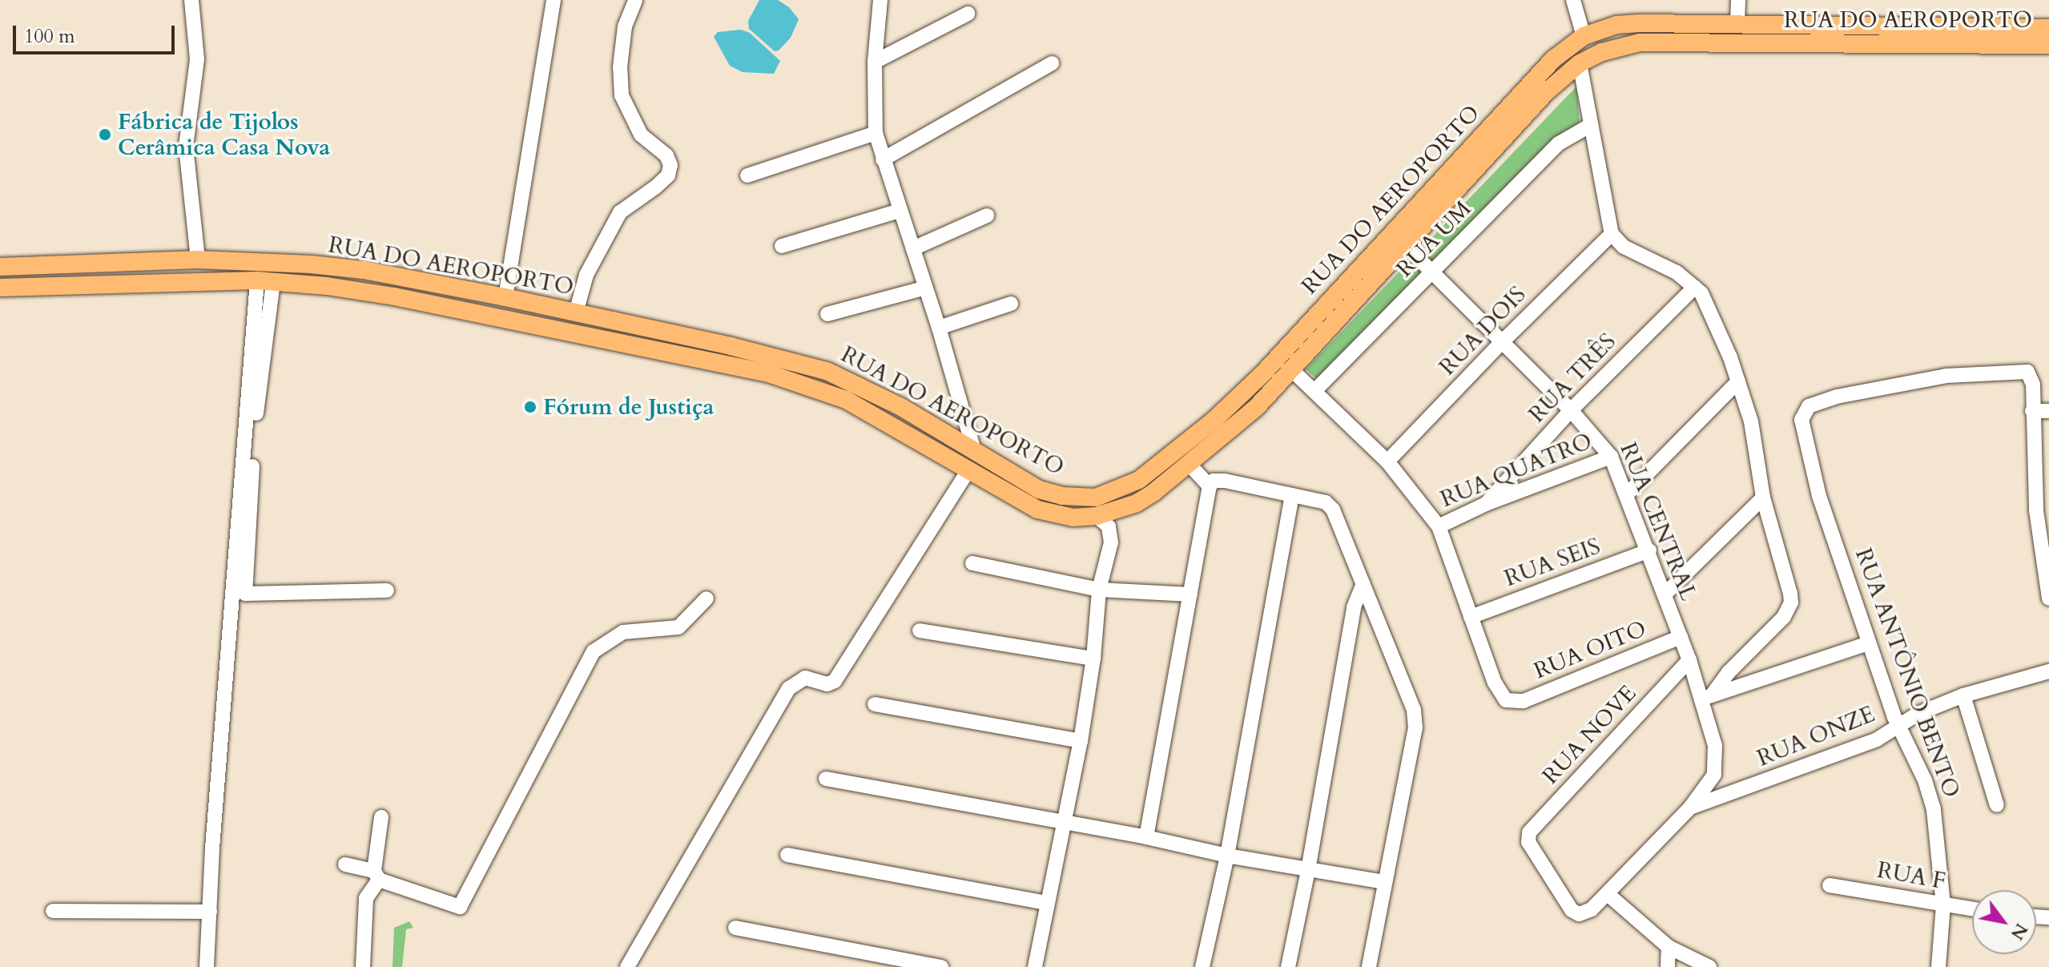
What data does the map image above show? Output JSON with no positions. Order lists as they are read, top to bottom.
{
  "streets": {
    "main road": ["RUA DO AEROPORTO"],
    "street": [
      "RUA UM",
      "RUA DOIS",
      "RUA TRÊS",
      "RUA QUATRO",
      "RUA CENTRAL",
      "RUA SEIS",
      "RUA OITO",
      "RUA ANTÔNIO BENTO",
      "RUA NOVE",
      "RUA ONZE",
      "RUA F"
    ]
  },
  "crossings": [
    ["RUA DO AEROPORTO", "RUA CENTRAL"],
    ["RUA UM", "RUA CENTRAL"],
    ["RUA DOIS", "RUA CENTRAL"],
    ["RUA TRÊS", "RUA QUATRO"],
    ["RUA TRÊS", "RUA CENTRAL"],
    ["RUA QUATRO", "RUA CENTRAL"],
    ["RUA CENTRAL", "RUA SEIS"],
    ["RUA CENTRAL", "RUA OITO"],
    ["RUA CENTRAL", "RUA NOVE"],
    ["RUA CENTRAL", "RUA ONZE"],
    ["RUA SEIS", "RUA OITO"],
    ["RUA ANTÔNIO BENTO", "RUA ONZE"],
    ["RUA ANTÔNIO BENTO", "RUA F"]
  ],
  "places": ["Fábrica de Tijolos Cerâmica Casa Nova", "Fórum de Justiça"],
  "scale_bar": "100 m",
  "north": "bottom right"
}
